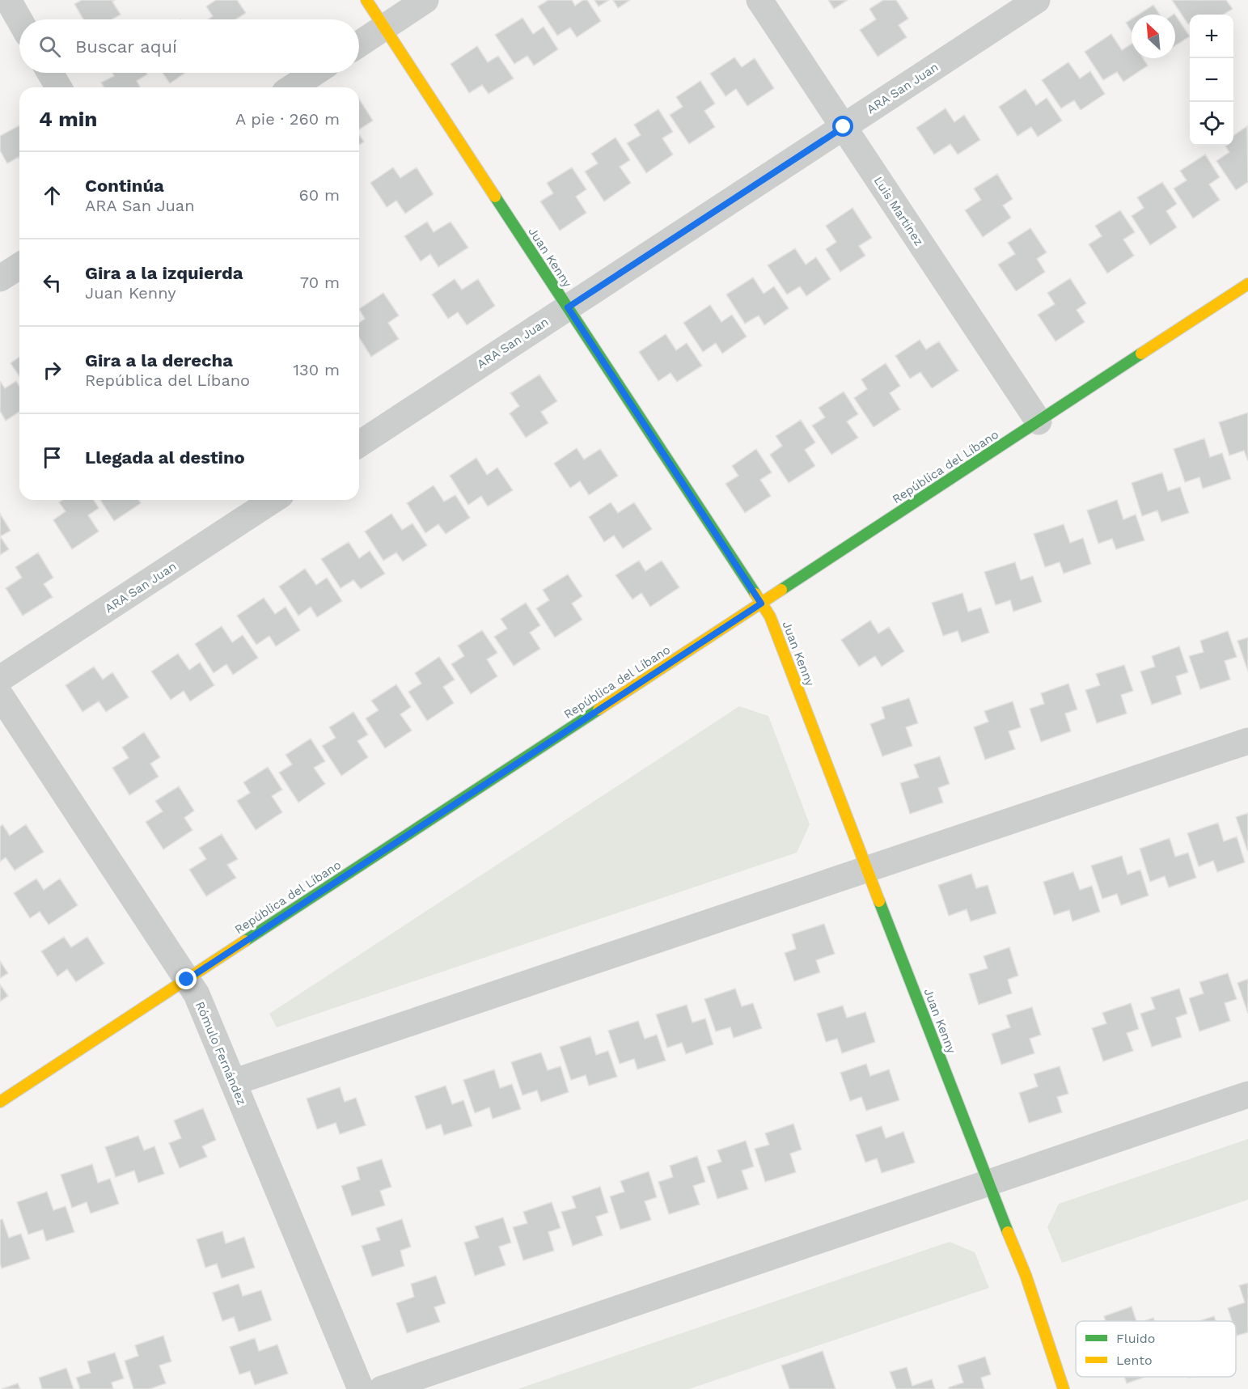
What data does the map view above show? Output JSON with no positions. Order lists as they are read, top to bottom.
{
  "streets": {
    "street": [
      "ARA San Juan",
      "Luis Martínez",
      "Juan Kenny",
      "República del Líbano",
      "Rómulo Fernández"
    ]
  },
  "crossings": [
    ["ARA San Juan", "Luis Martínez"],
    ["ARA San Juan", "Juan Kenny"],
    ["Luis Martínez", "República del Líbano"],
    ["Juan Kenny", "República del Líbano"],
    ["República del Líbano", "Rómulo Fernández"]
  ],
  "legend": ["Fluido", "Lento"],
  "north": "top left",
  "page": {
    "map_buttons": ["+", "−"],
    "search": "Buscar aquí",
    "heading": ["4 min", "A pie · 260 m"],
    "list": [
      ["Continúa", "ARA San Juan", "60 m"],
      ["Gira a la izquierda", "Juan Kenny", "70 m"],
      ["Gira a la derecha", "República del Líbano", "130 m"],
      "Llegada al destino"
    ]
  }
}
